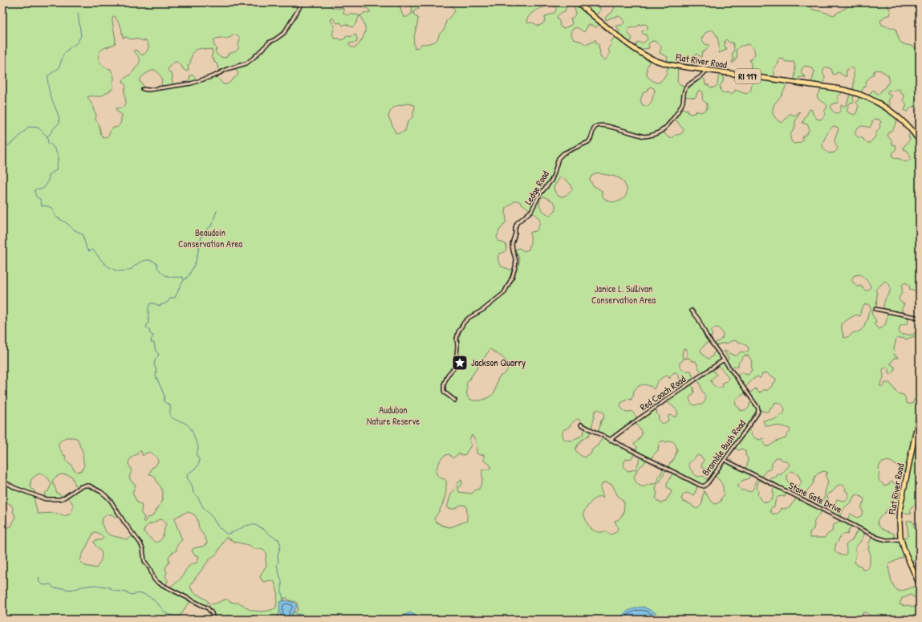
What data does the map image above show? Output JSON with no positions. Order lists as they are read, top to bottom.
{
  "streets": {
    "main road": ["Flat River Road", "RI 117"],
    "street": [
      "Ledge Road",
      "Red Coach Road",
      "Bramble Bush Road",
      "Stone Gate Drive"
    ]
  },
  "crossings": [
    ["Flat River Road", "Ledge Road"],
    ["Flat River Road", "Stone Gate Drive"],
    ["Red Coach Road", "Bramble Bush Road"],
    ["Bramble Bush Road", "Stone Gate Drive"]
  ],
  "parks": ["Beaudoin Conservation Area", "Janice L. Sullivan Conservation Area", "Audubon Nature Reserve"],
  "places": {
    "place": ["Jackson Quarry"]
  }
}
